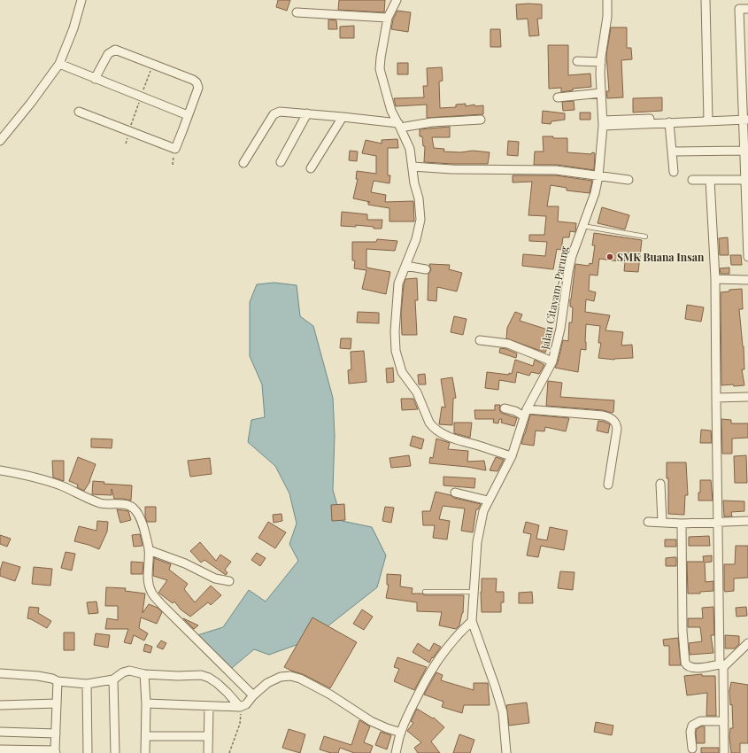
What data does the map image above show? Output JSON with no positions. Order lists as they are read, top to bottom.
{
  "streets": {
    "street": ["Jalan Citayam-Parung"]
  },
  "places": ["SMK Buana Insan"]
}
